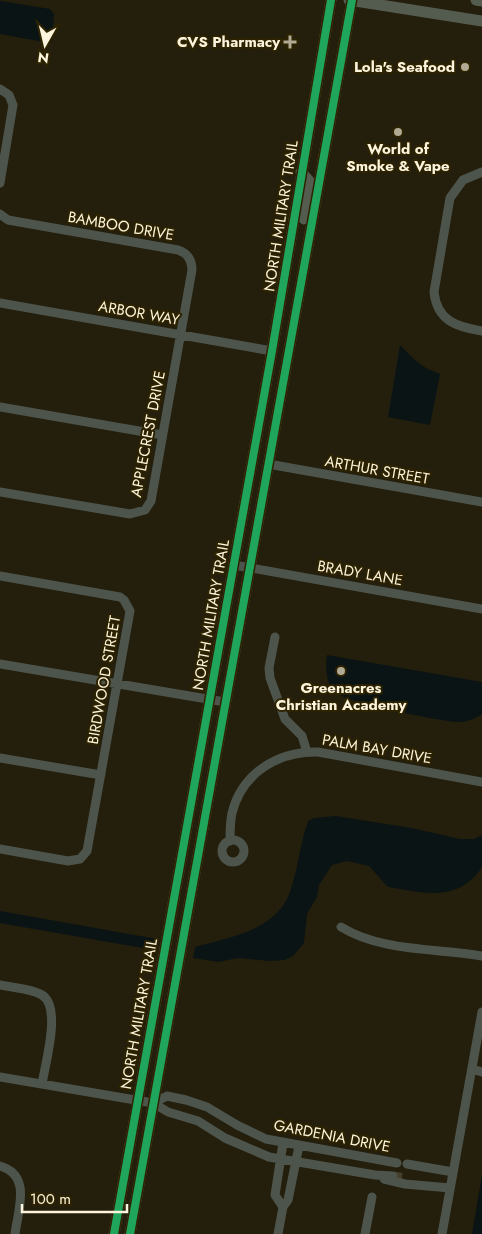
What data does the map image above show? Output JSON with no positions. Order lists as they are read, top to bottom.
{
  "streets": {
    "main road": ["NORTH MILITARY TRAIL"],
    "street": [
      "BAMBOO DRIVE",
      "ARBOR WAY",
      "APPLECREST DRIVE",
      "ARTHUR STREET",
      "BRADY LANE",
      "BIRDWOOD STREET",
      "PALM BAY DRIVE",
      "GARDENIA DRIVE"
    ]
  },
  "crossings": [
    ["NORTH MILITARY TRAIL", "ARBOR WAY"],
    ["NORTH MILITARY TRAIL", "ARTHUR STREET"],
    ["NORTH MILITARY TRAIL", "BRADY LANE"],
    ["NORTH MILITARY TRAIL", "GARDENIA DRIVE"],
    ["BAMBOO DRIVE", "ARBOR WAY"],
    ["BAMBOO DRIVE", "APPLECREST DRIVE"],
    ["ARBOR WAY", "APPLECREST DRIVE"]
  ],
  "places": {
    "health": ["CVS Pharmacy"],
    "other": ["Lola's Seafood", "World of Smoke & Vape", "Greenacres Christian Academy"]
  },
  "scale_bar": "100 m",
  "north": "bottom"
}
